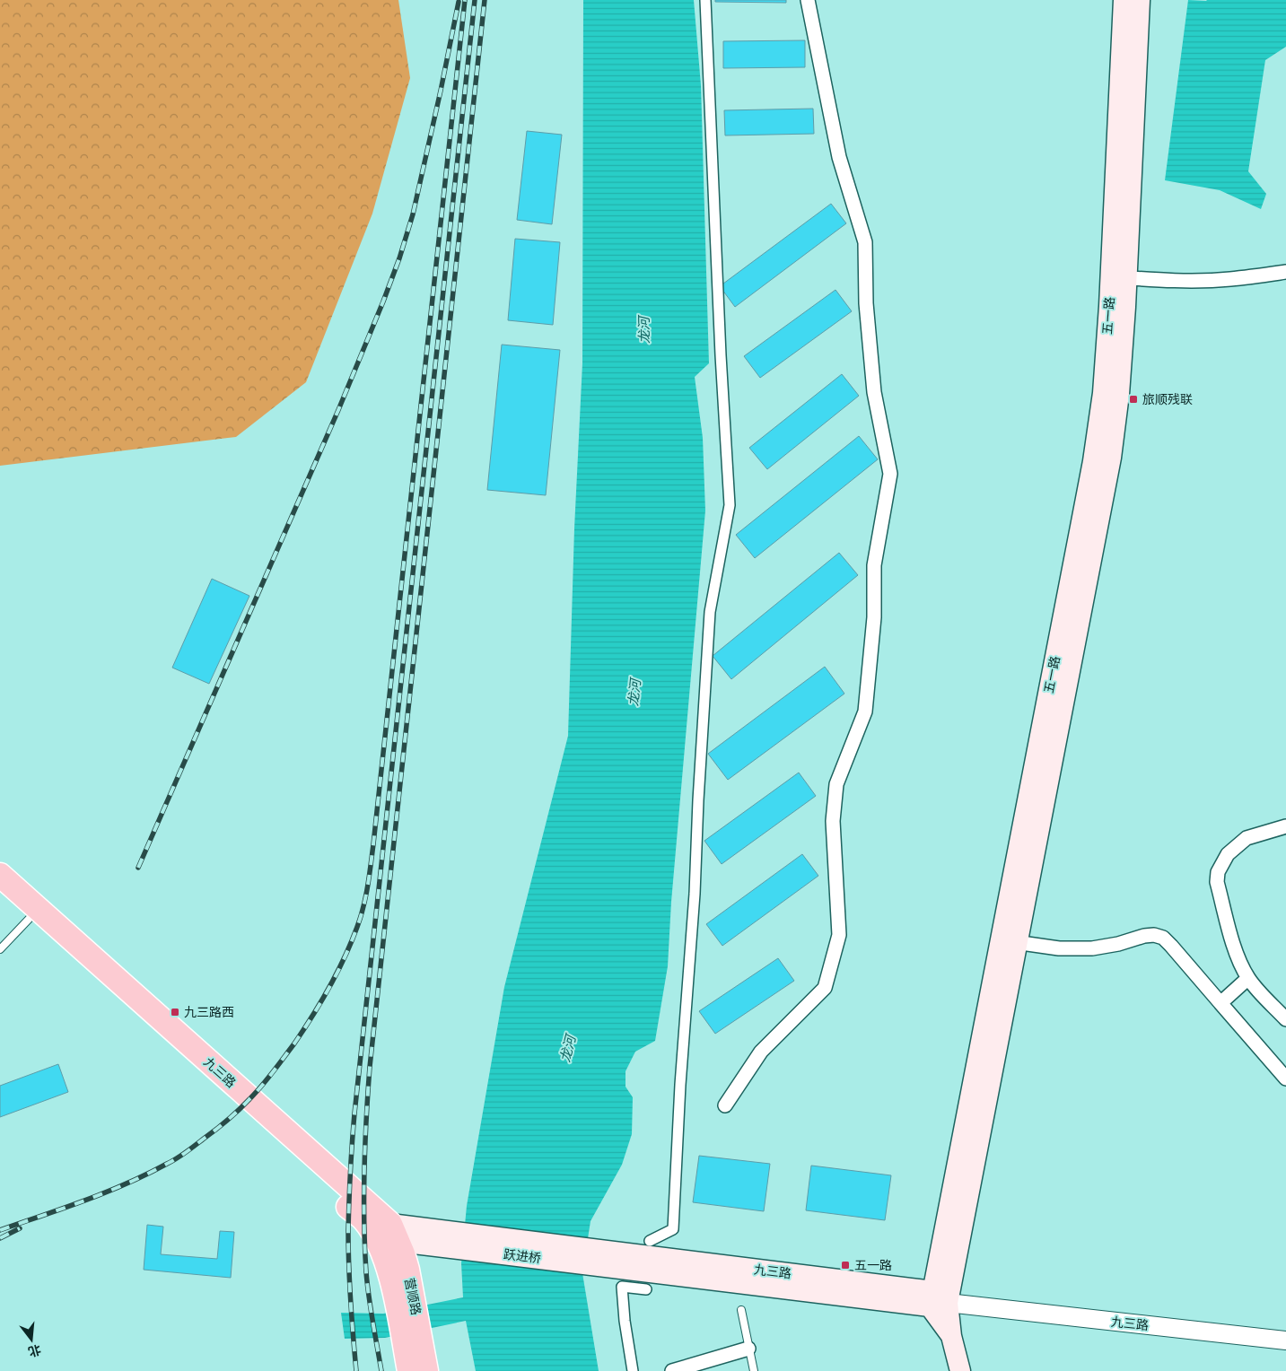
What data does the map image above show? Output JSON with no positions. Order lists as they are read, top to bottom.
{
  "streets": {
    "highway": ["九三路", "营顺路"],
    "main road": ["五一路", "跃进桥"]
  },
  "crossings": [
    ["五一路", "九三路"],
    ["九三路", "跃进桥"],
    ["九三路", "营顺路"],
    ["跃进桥", "营顺路"]
  ],
  "water": ["龙河"],
  "places": {
    "transit": ["旅顺残联", "九三路西", "五一路"]
  },
  "north": "bottom"
}
